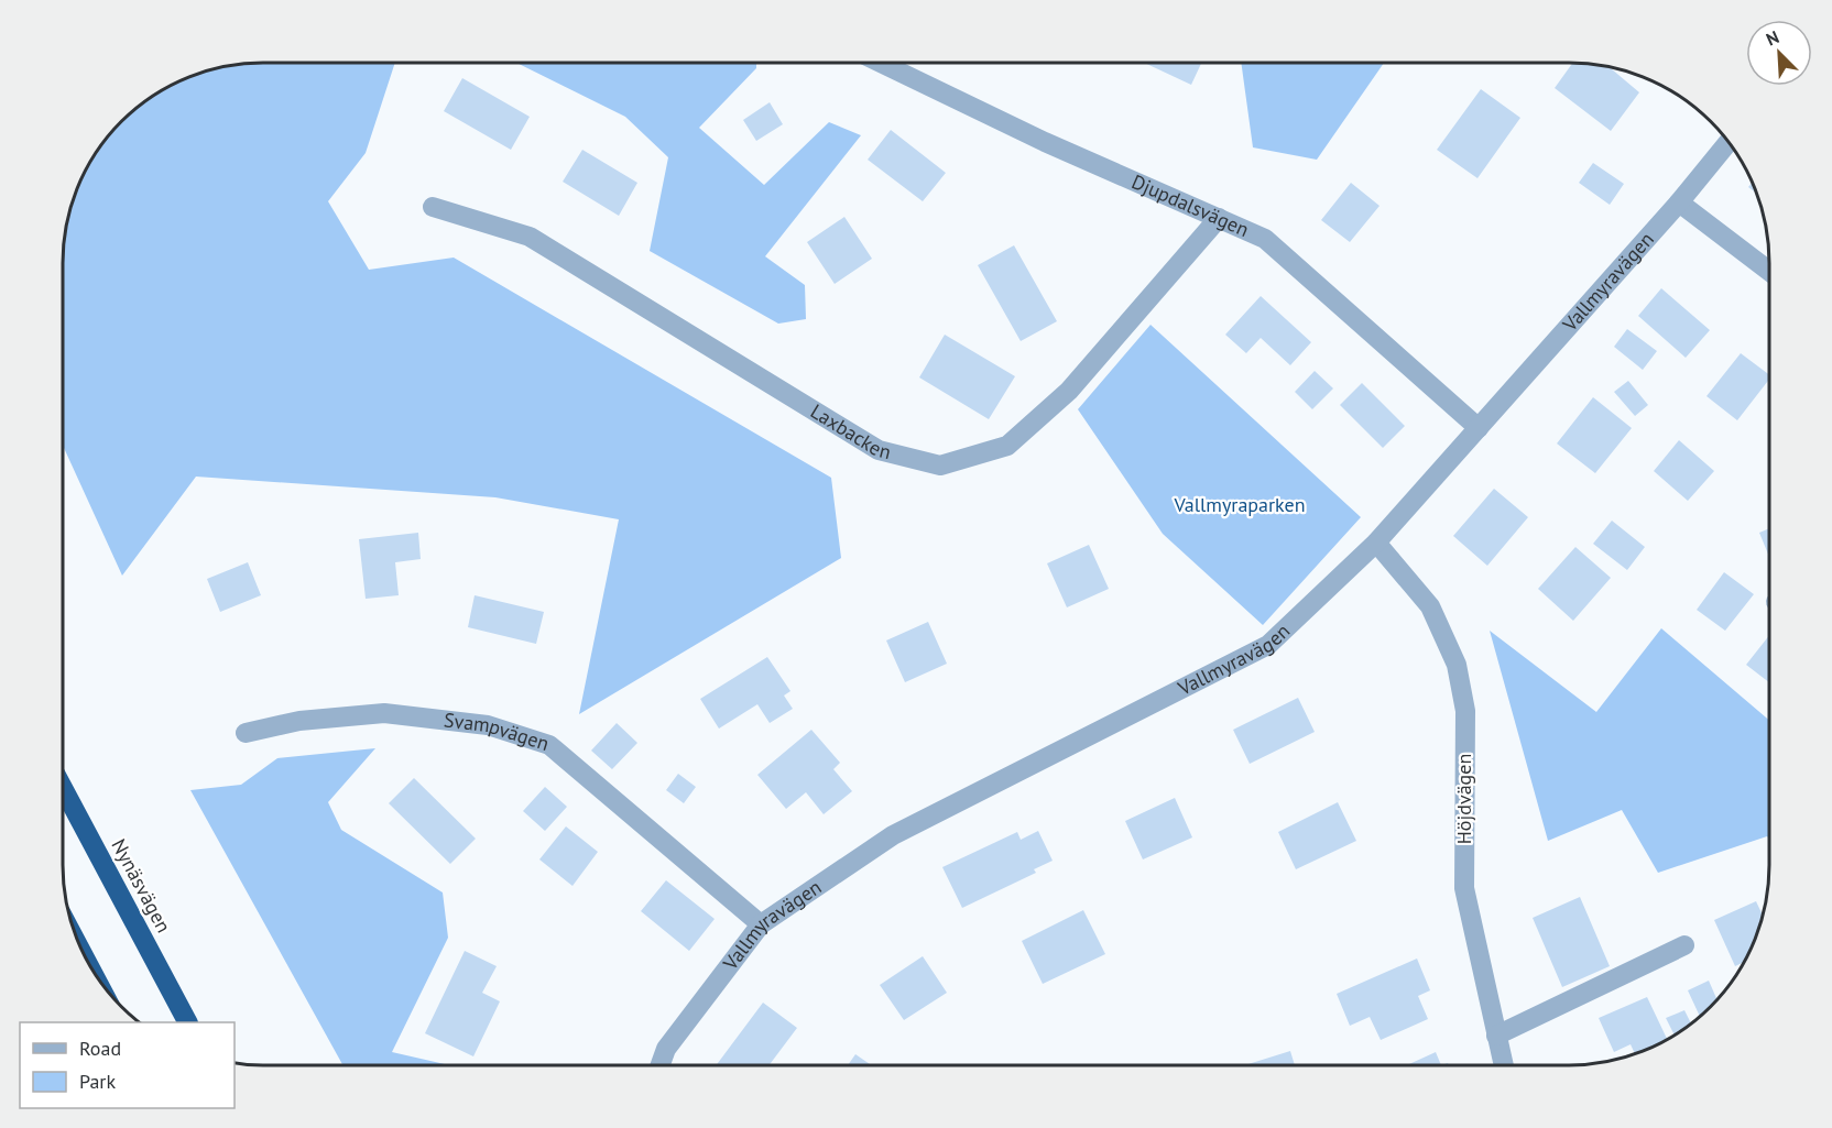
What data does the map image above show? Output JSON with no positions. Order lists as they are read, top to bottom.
{
  "streets": {
    "highway": ["Nynäsvägen"],
    "street": [
      "Djupdalsvägen",
      "Vallmyravägen",
      "Laxbacken",
      "Svampvägen",
      "Höjdvägen"
    ]
  },
  "crossings": [
    ["Djupdalsvägen", "Vallmyravägen"],
    ["Djupdalsvägen", "Laxbacken"],
    ["Vallmyravägen", "Svampvägen"],
    ["Vallmyravägen", "Höjdvägen"]
  ],
  "parks": ["Vallmyraparken"],
  "legend": ["Road", "Park"],
  "north": "top left"
}
